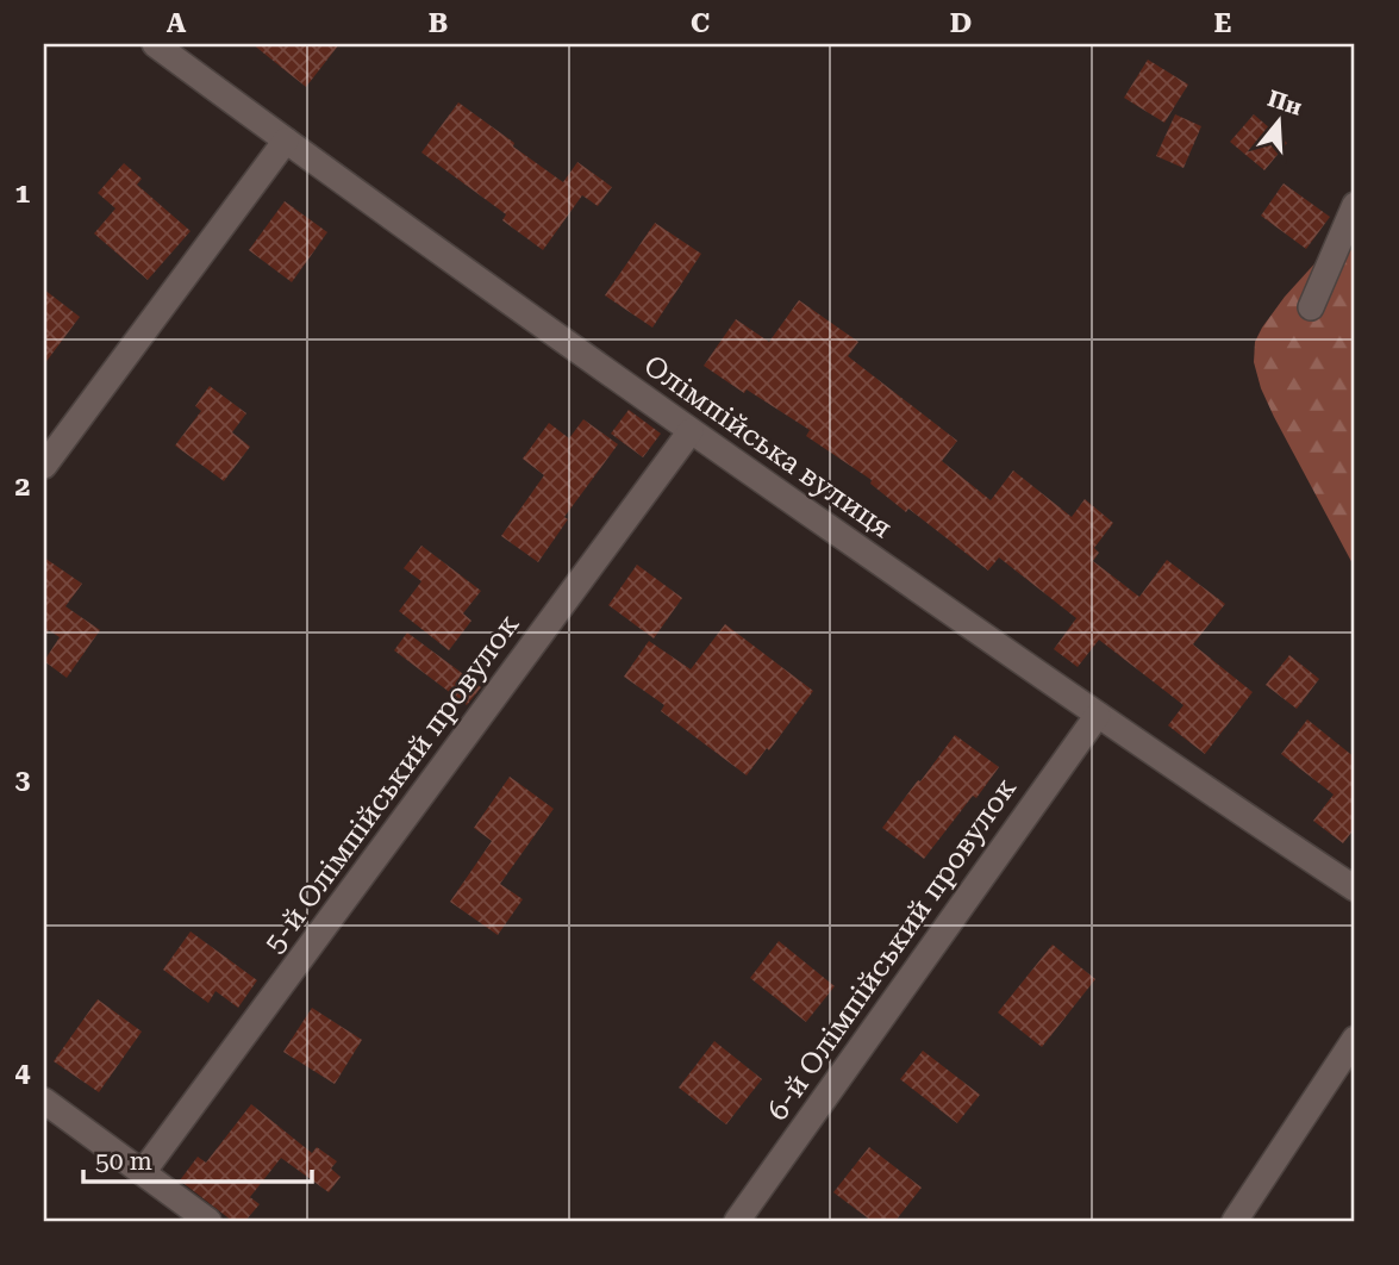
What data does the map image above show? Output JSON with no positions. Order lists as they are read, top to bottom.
{
  "streets": {
    "street": ["Олімпійська вулиця", "5-й Олімпійський провулок", "6-й Олімпійський провулок"]
  },
  "crossings": [
    ["Олімпійська вулиця", "5-й Олімпійський провулок"],
    ["Олімпійська вулиця", "6-й Олімпійський провулок"]
  ],
  "scale_bar": "50 m",
  "north": "top",
  "grid": {
    "columns": [
      "A",
      "B",
      "C",
      "D",
      "E"
    ],
    "rows": [
      "1",
      "2",
      "3",
      "4"
    ]
  }
}
